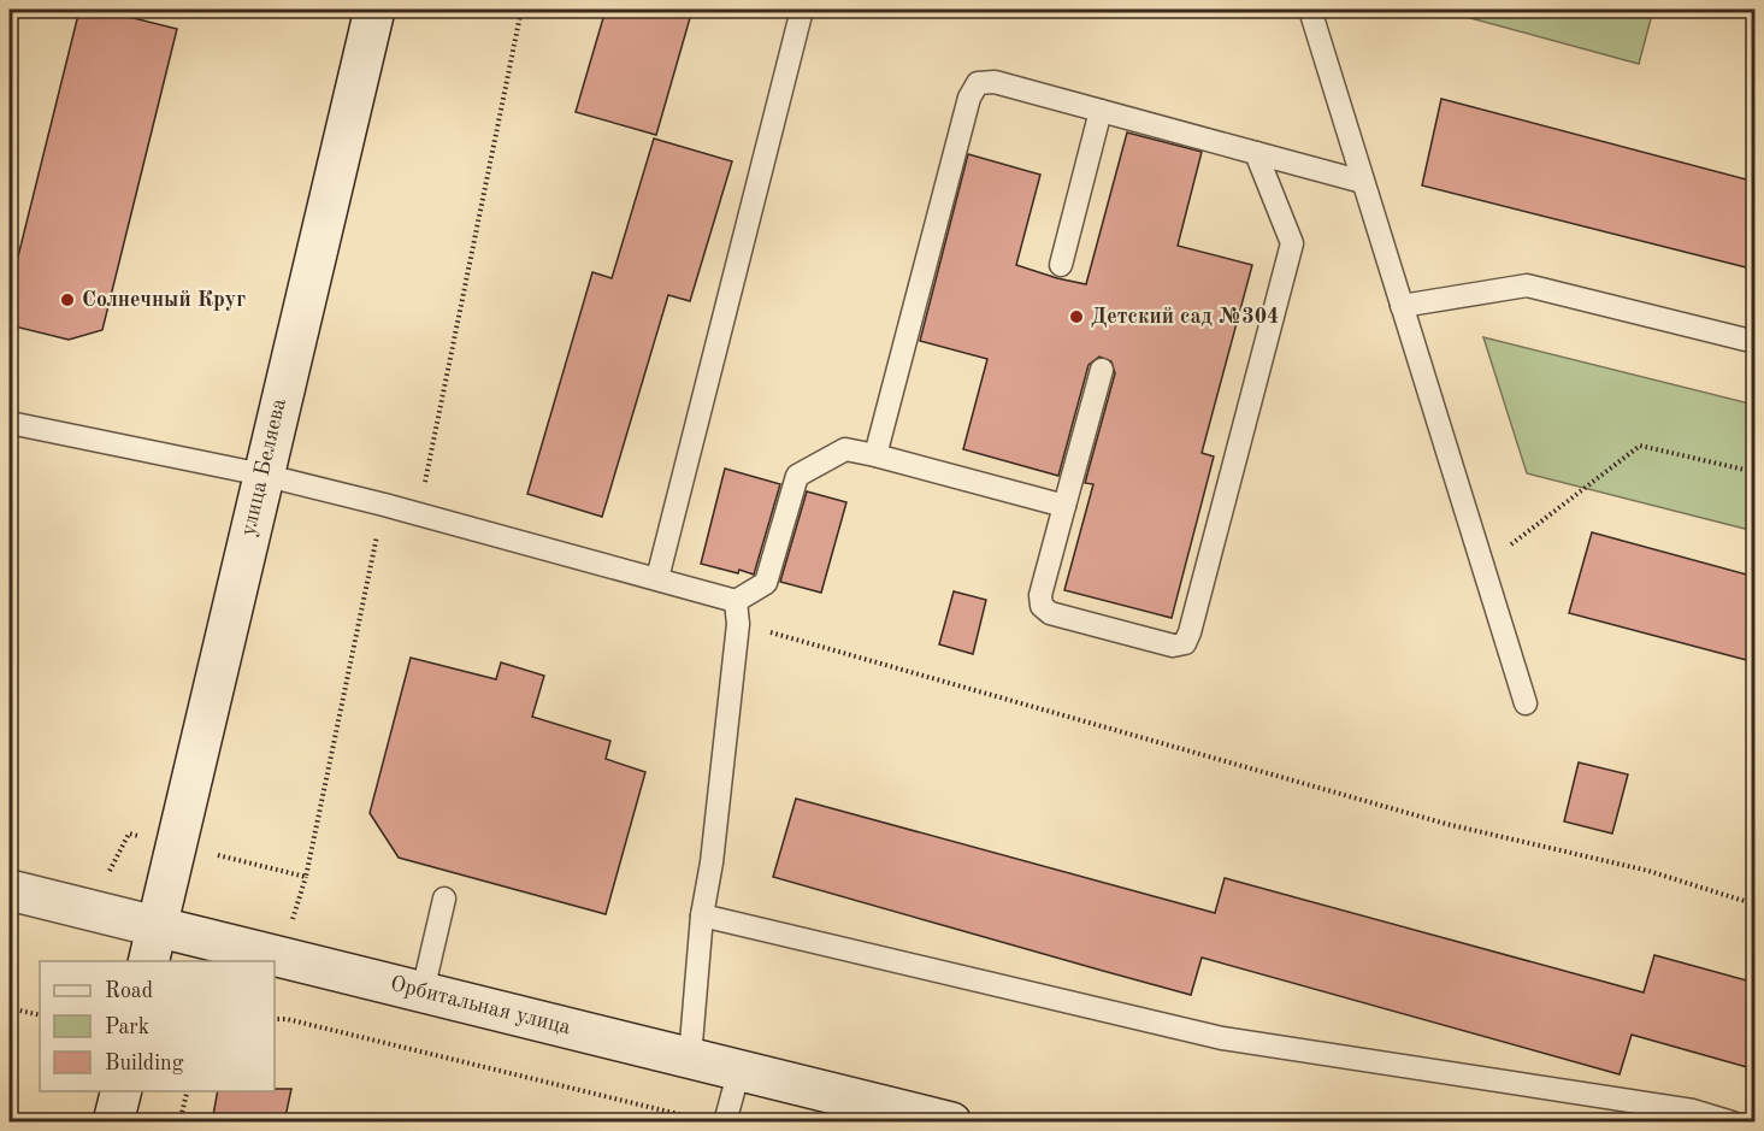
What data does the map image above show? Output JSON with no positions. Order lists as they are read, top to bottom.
{
  "streets": {
    "main road": ["улица Беляева", "Орбитальная улица"]
  },
  "crossings": [
    ["улица Беляева", "Орбитальная улица"]
  ],
  "places": ["Солнечный Круг", "Детский сад №304"],
  "legend": ["Road", "Park", "Building"]
}
